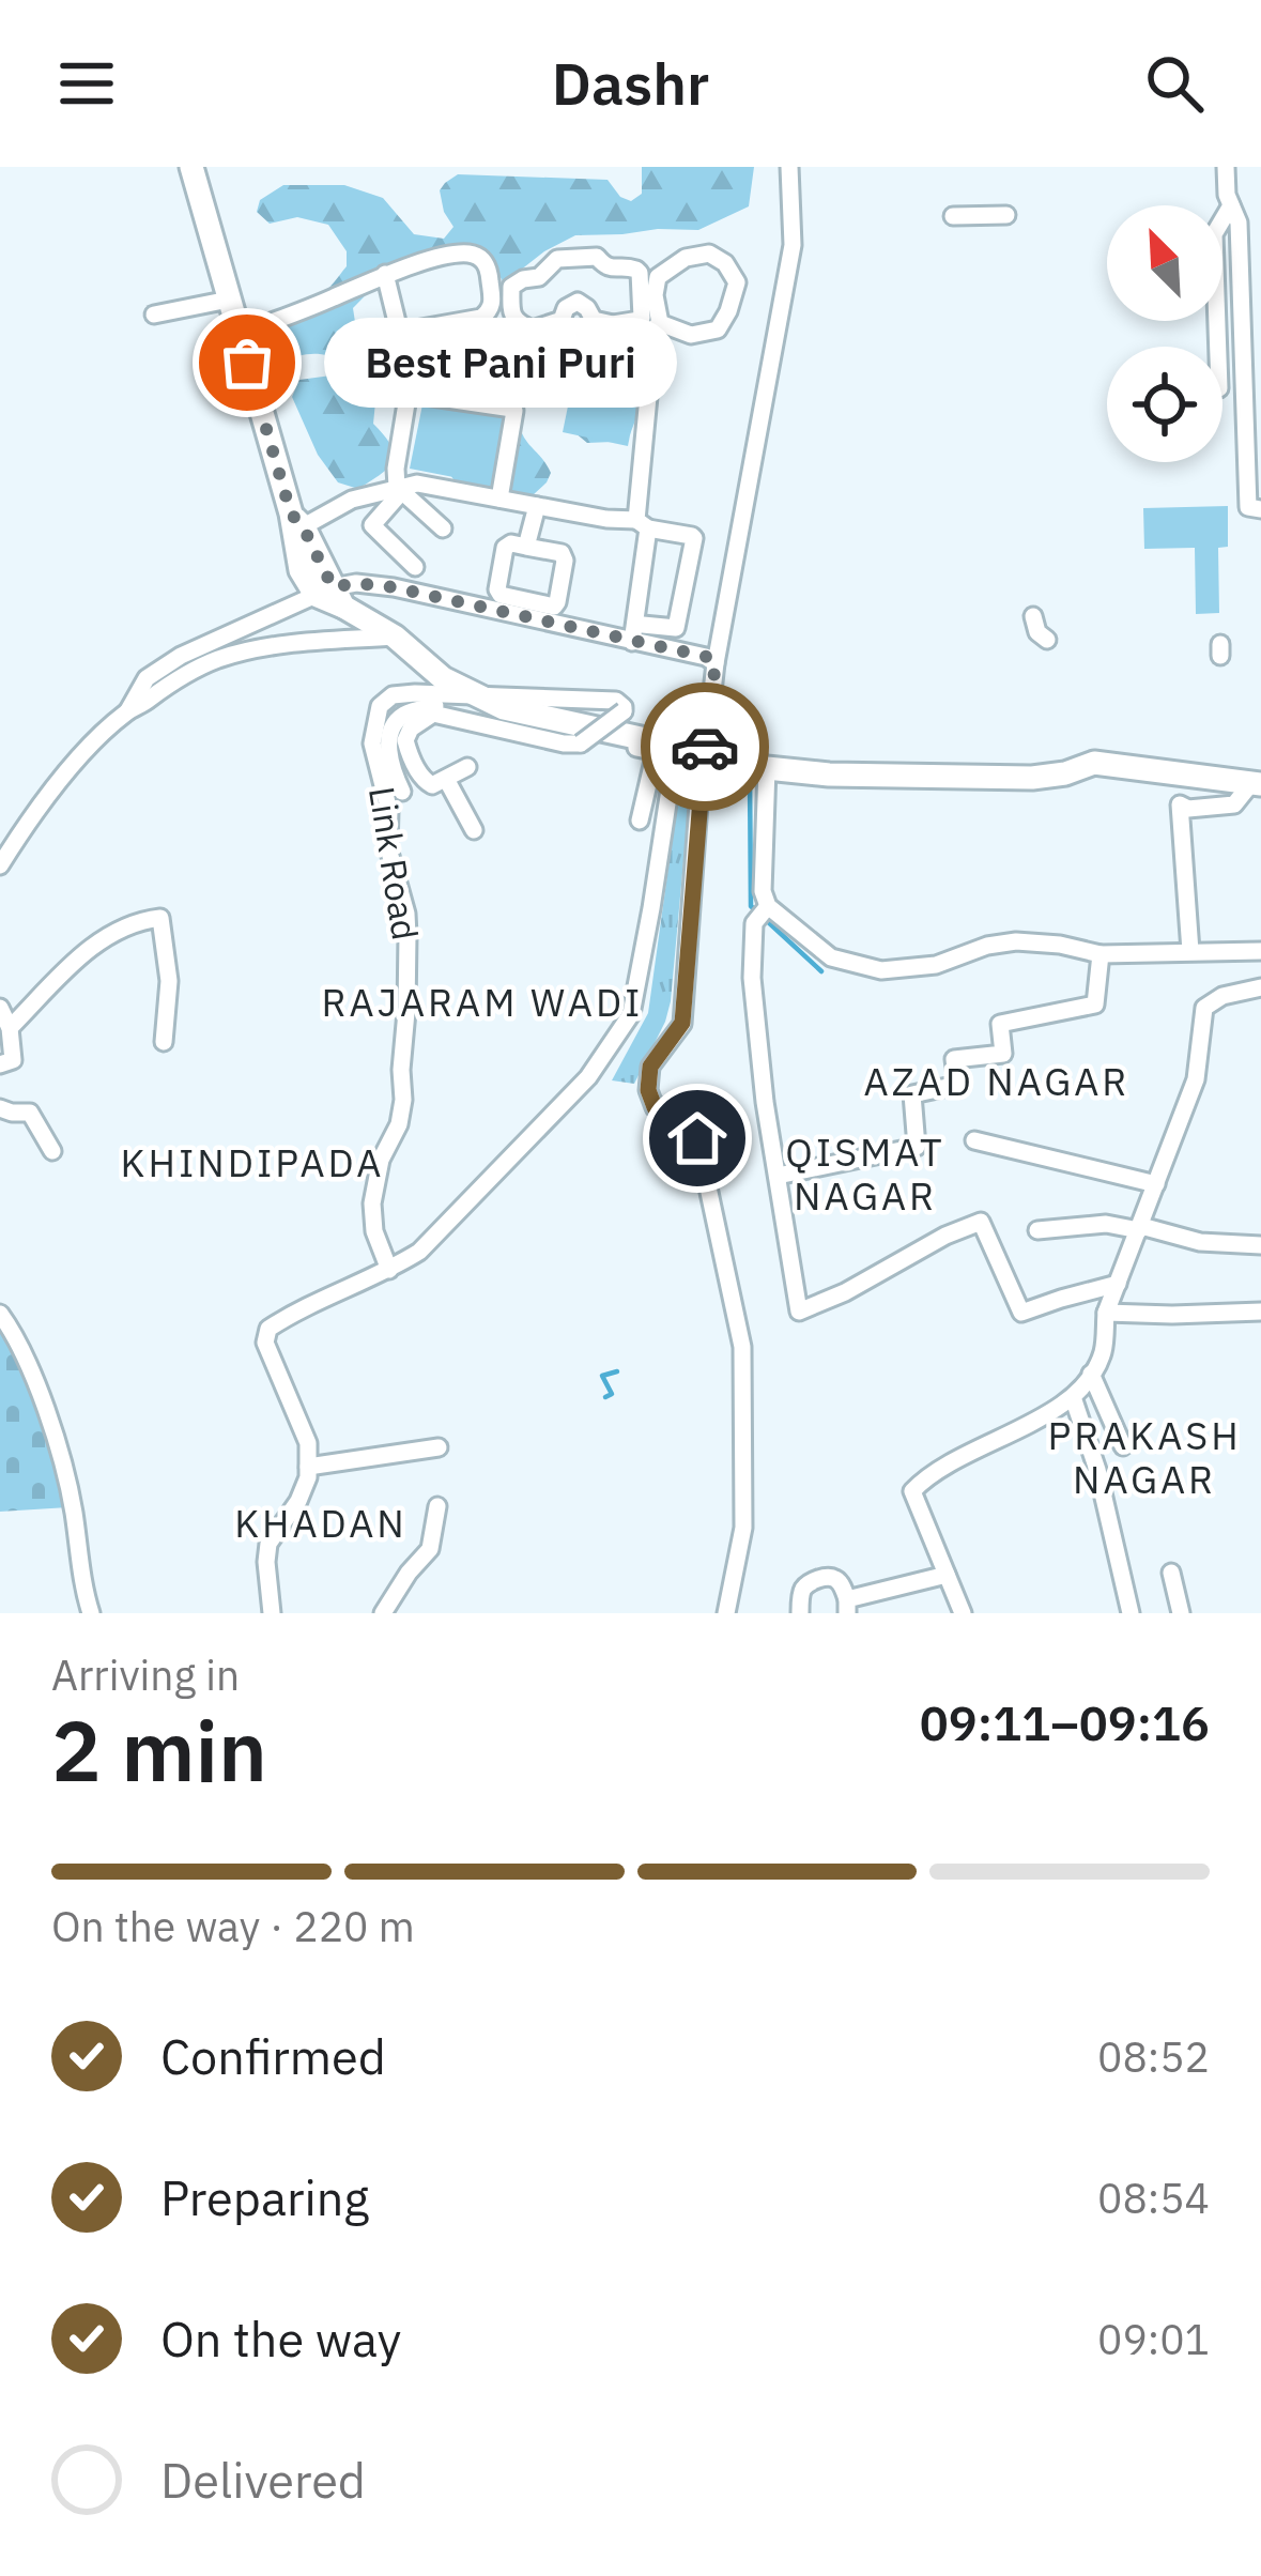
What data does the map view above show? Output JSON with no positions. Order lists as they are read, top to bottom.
{
  "streets": {
    "street": ["Link Road"]
  },
  "districts": [
    "RAJARAM WADI",
    "AZAD NAGAR",
    "QISMAT NAGAR",
    "KHINDIPADA",
    "PRAKASH NAGAR",
    "KHADAN"
  ],
  "places": ["Best Pani Puri"],
  "north": "top left",
  "page": {
    "header": "Dashr",
    "bubble": "Best Pani Puri",
    "heading": ["2 min", "Arriving in", "09:11–09:16"],
    "bar": "On the way · 220 m",
    "list": [
      ["Confirmed", "08:52"],
      ["Preparing", "08:54"],
      ["On the way", "09:01"],
      "Delivered"
    ]
  }
}
